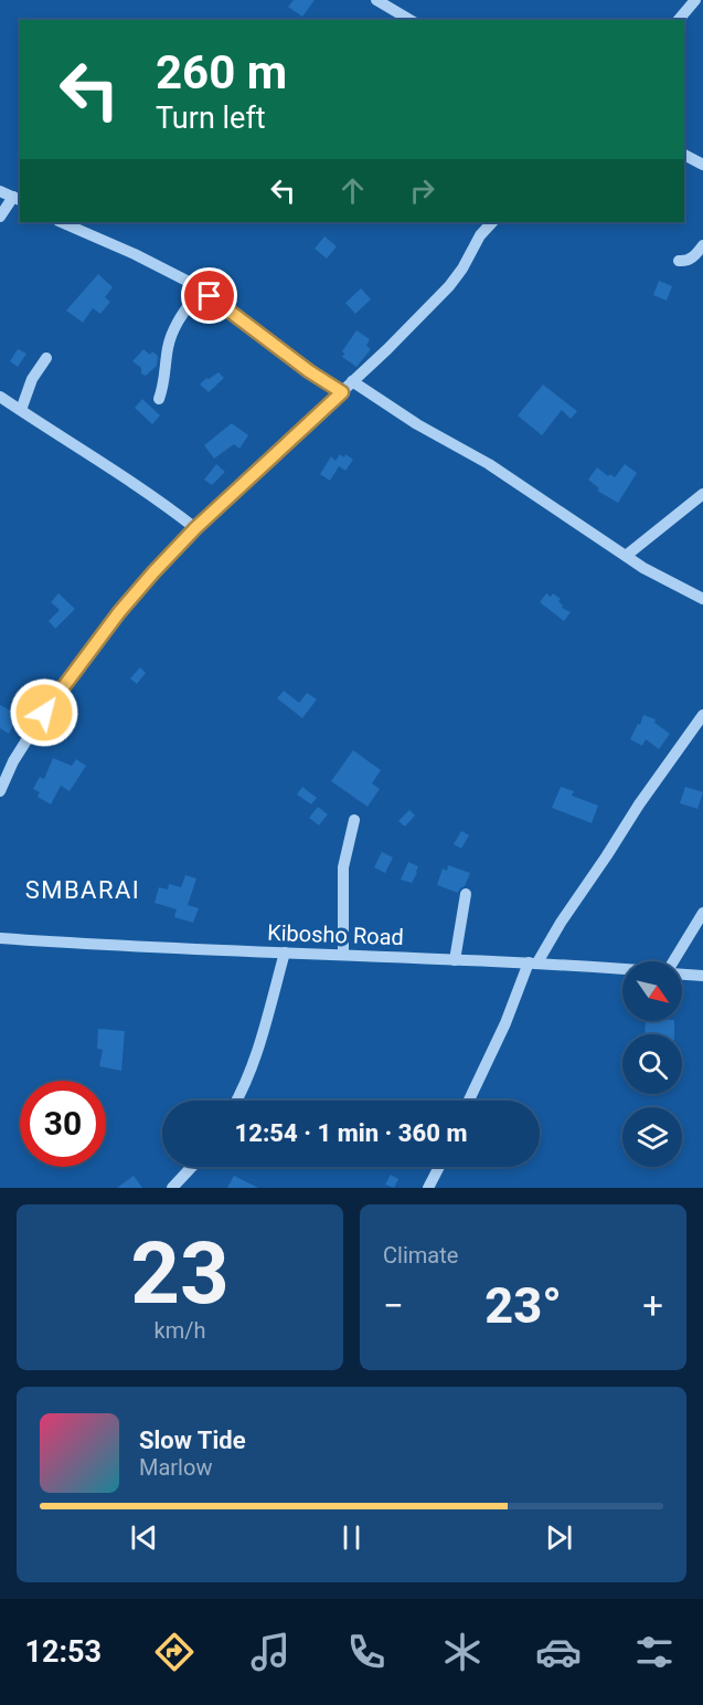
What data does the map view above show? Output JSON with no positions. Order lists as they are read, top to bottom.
{
  "streets": {
    "street": ["Kibosho Road"]
  },
  "districts": ["SMBARAI"],
  "north": "bottom right",
  "page": {
    "turn": ["260 m", "Turn left"],
    "limit": "30",
    "trip": "12:54 · 1 min · 360 m",
    "tile": [
      ["23", "km/h"],
      "Climate"
    ],
    "heat": ["−", "23°", "+"],
    "song": ["Slow Tide", "Marlow"],
    "tabs": "12:53"
  }
}
